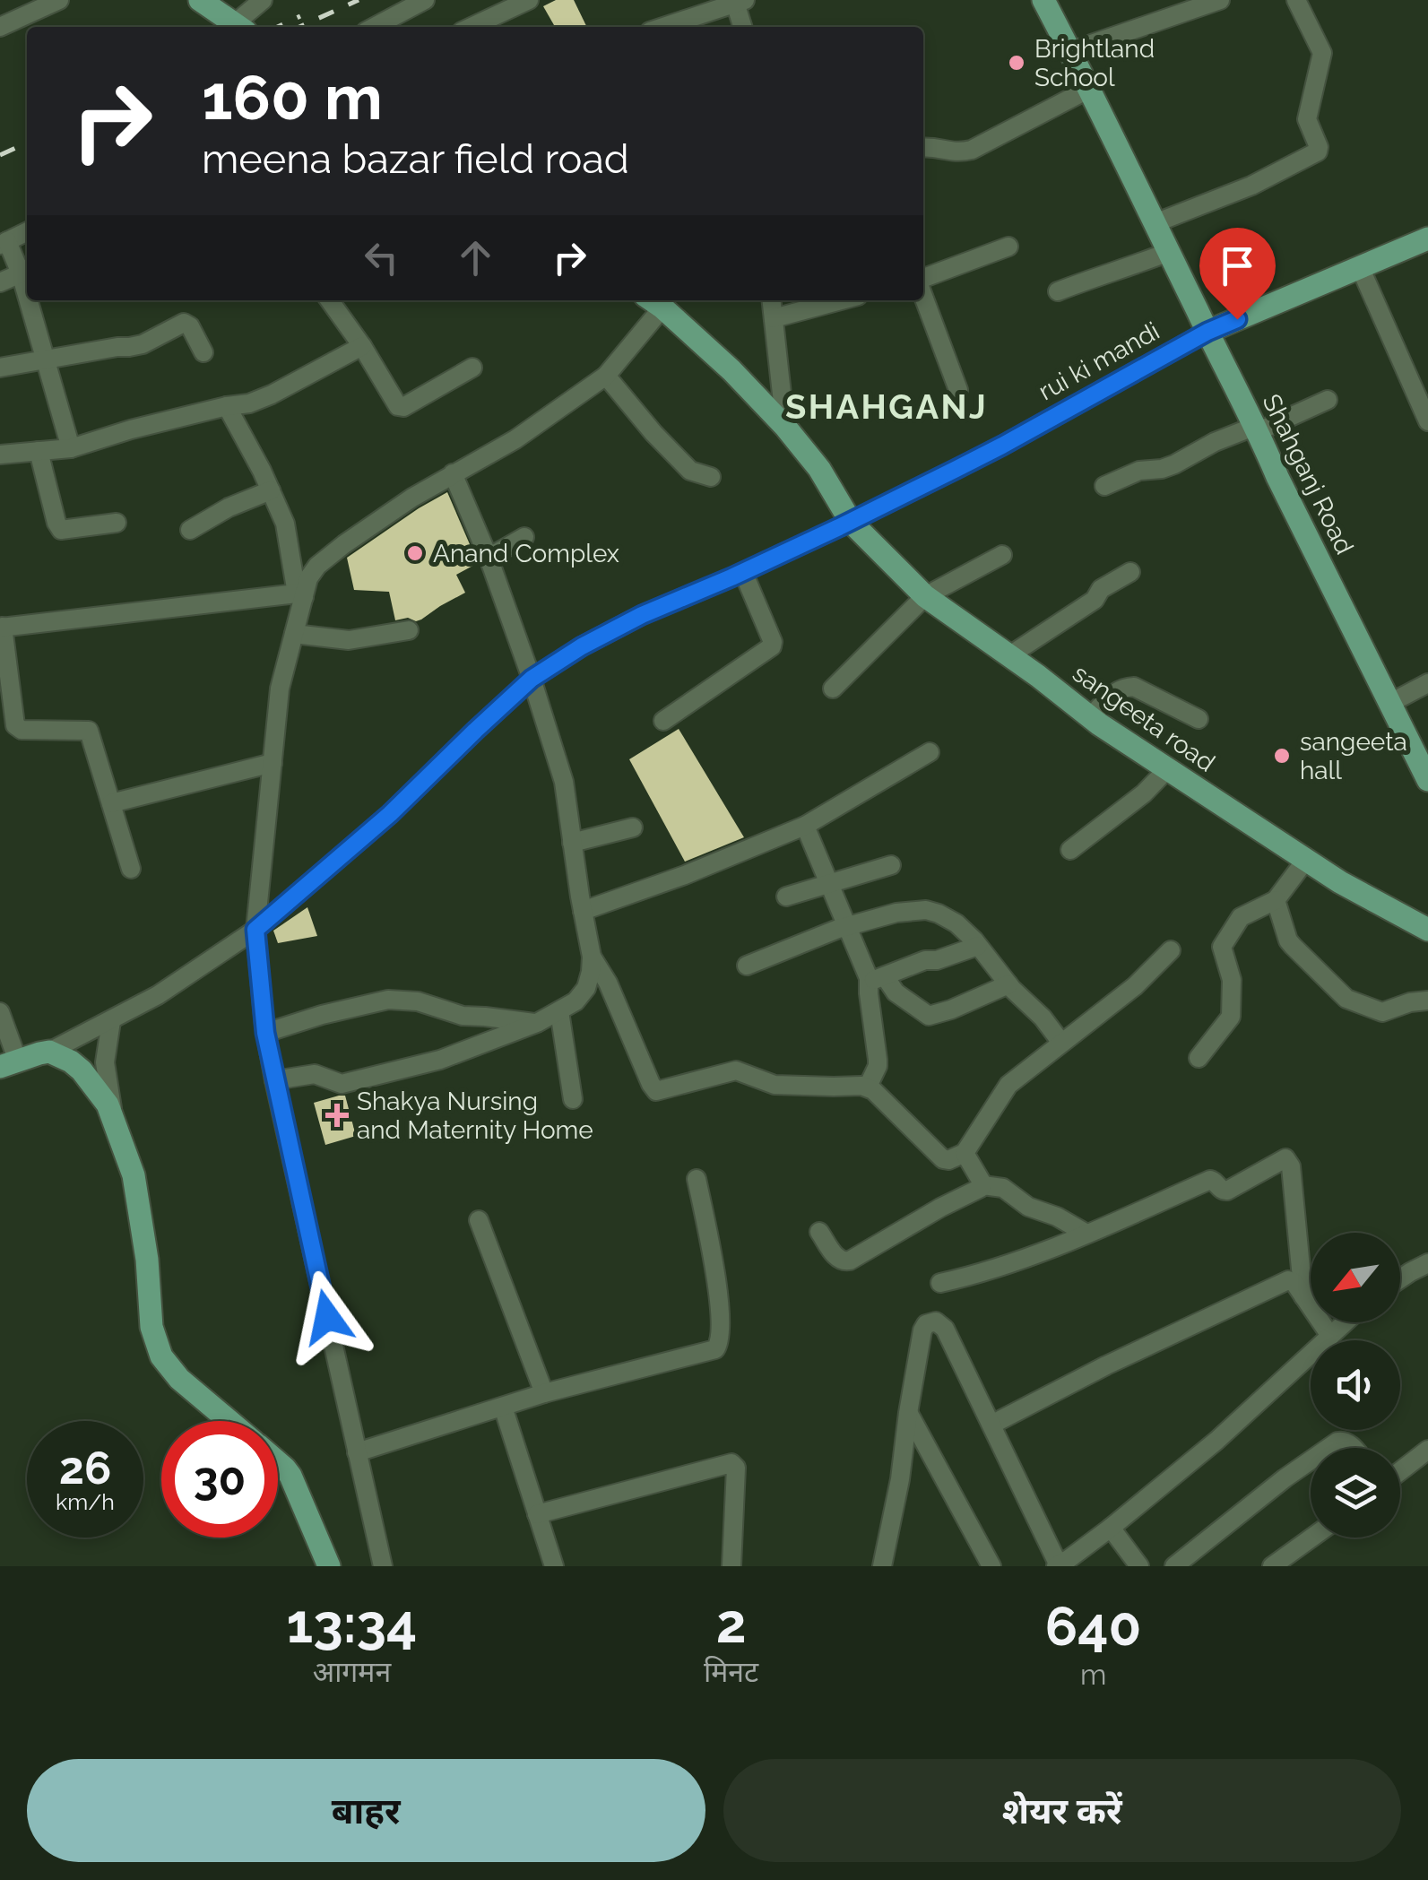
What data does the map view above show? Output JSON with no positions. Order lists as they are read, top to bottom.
{
  "streets": {
    "main road": ["rui ki mandi", "Shahganj Road", "sangeeta road"]
  },
  "crossings": [
    ["rui ki mandi", "Shahganj Road"],
    ["rui ki mandi", "sangeeta road"]
  ],
  "districts": ["SHAHGANJ"],
  "places": {
    "other": ["Brightland School", "Anand Complex", "sangeeta hall"],
    "health": ["Shakya Nursing and Maternity Home"]
  },
  "north": "bottom left",
  "page": {
    "turn": ["160 m", "meena bazar field road"],
    "speed": "26 km/h",
    "limit": "30",
    "eta": [
      "13:34",
      "आगमन",
      "2",
      "मिनट",
      "640",
      "m"
    ],
    "buttons": ["बाहर", "शेयर करें"]
  }
}
